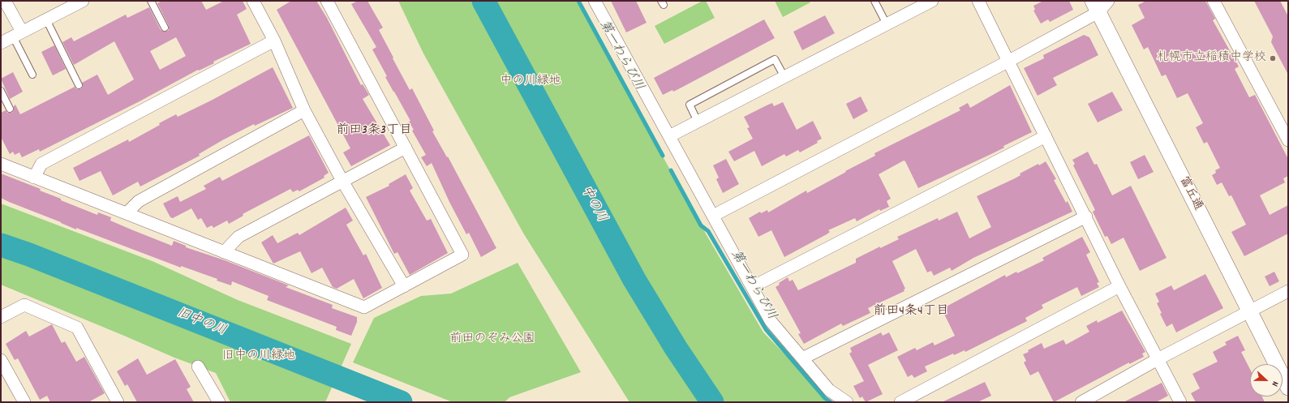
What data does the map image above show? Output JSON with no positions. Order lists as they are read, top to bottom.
{
  "streets": {
    "street": ["富丘通"]
  },
  "districts": ["前田3条3丁目", "前田4条4丁目"],
  "water": ["第一わらび川", "中の川", "旧中の川"],
  "parks": ["中の川緑地", "前田のぞみ公園", "旧中の川緑地"],
  "places": ["札幌市立稲積中学校"],
  "north": "right"
}
